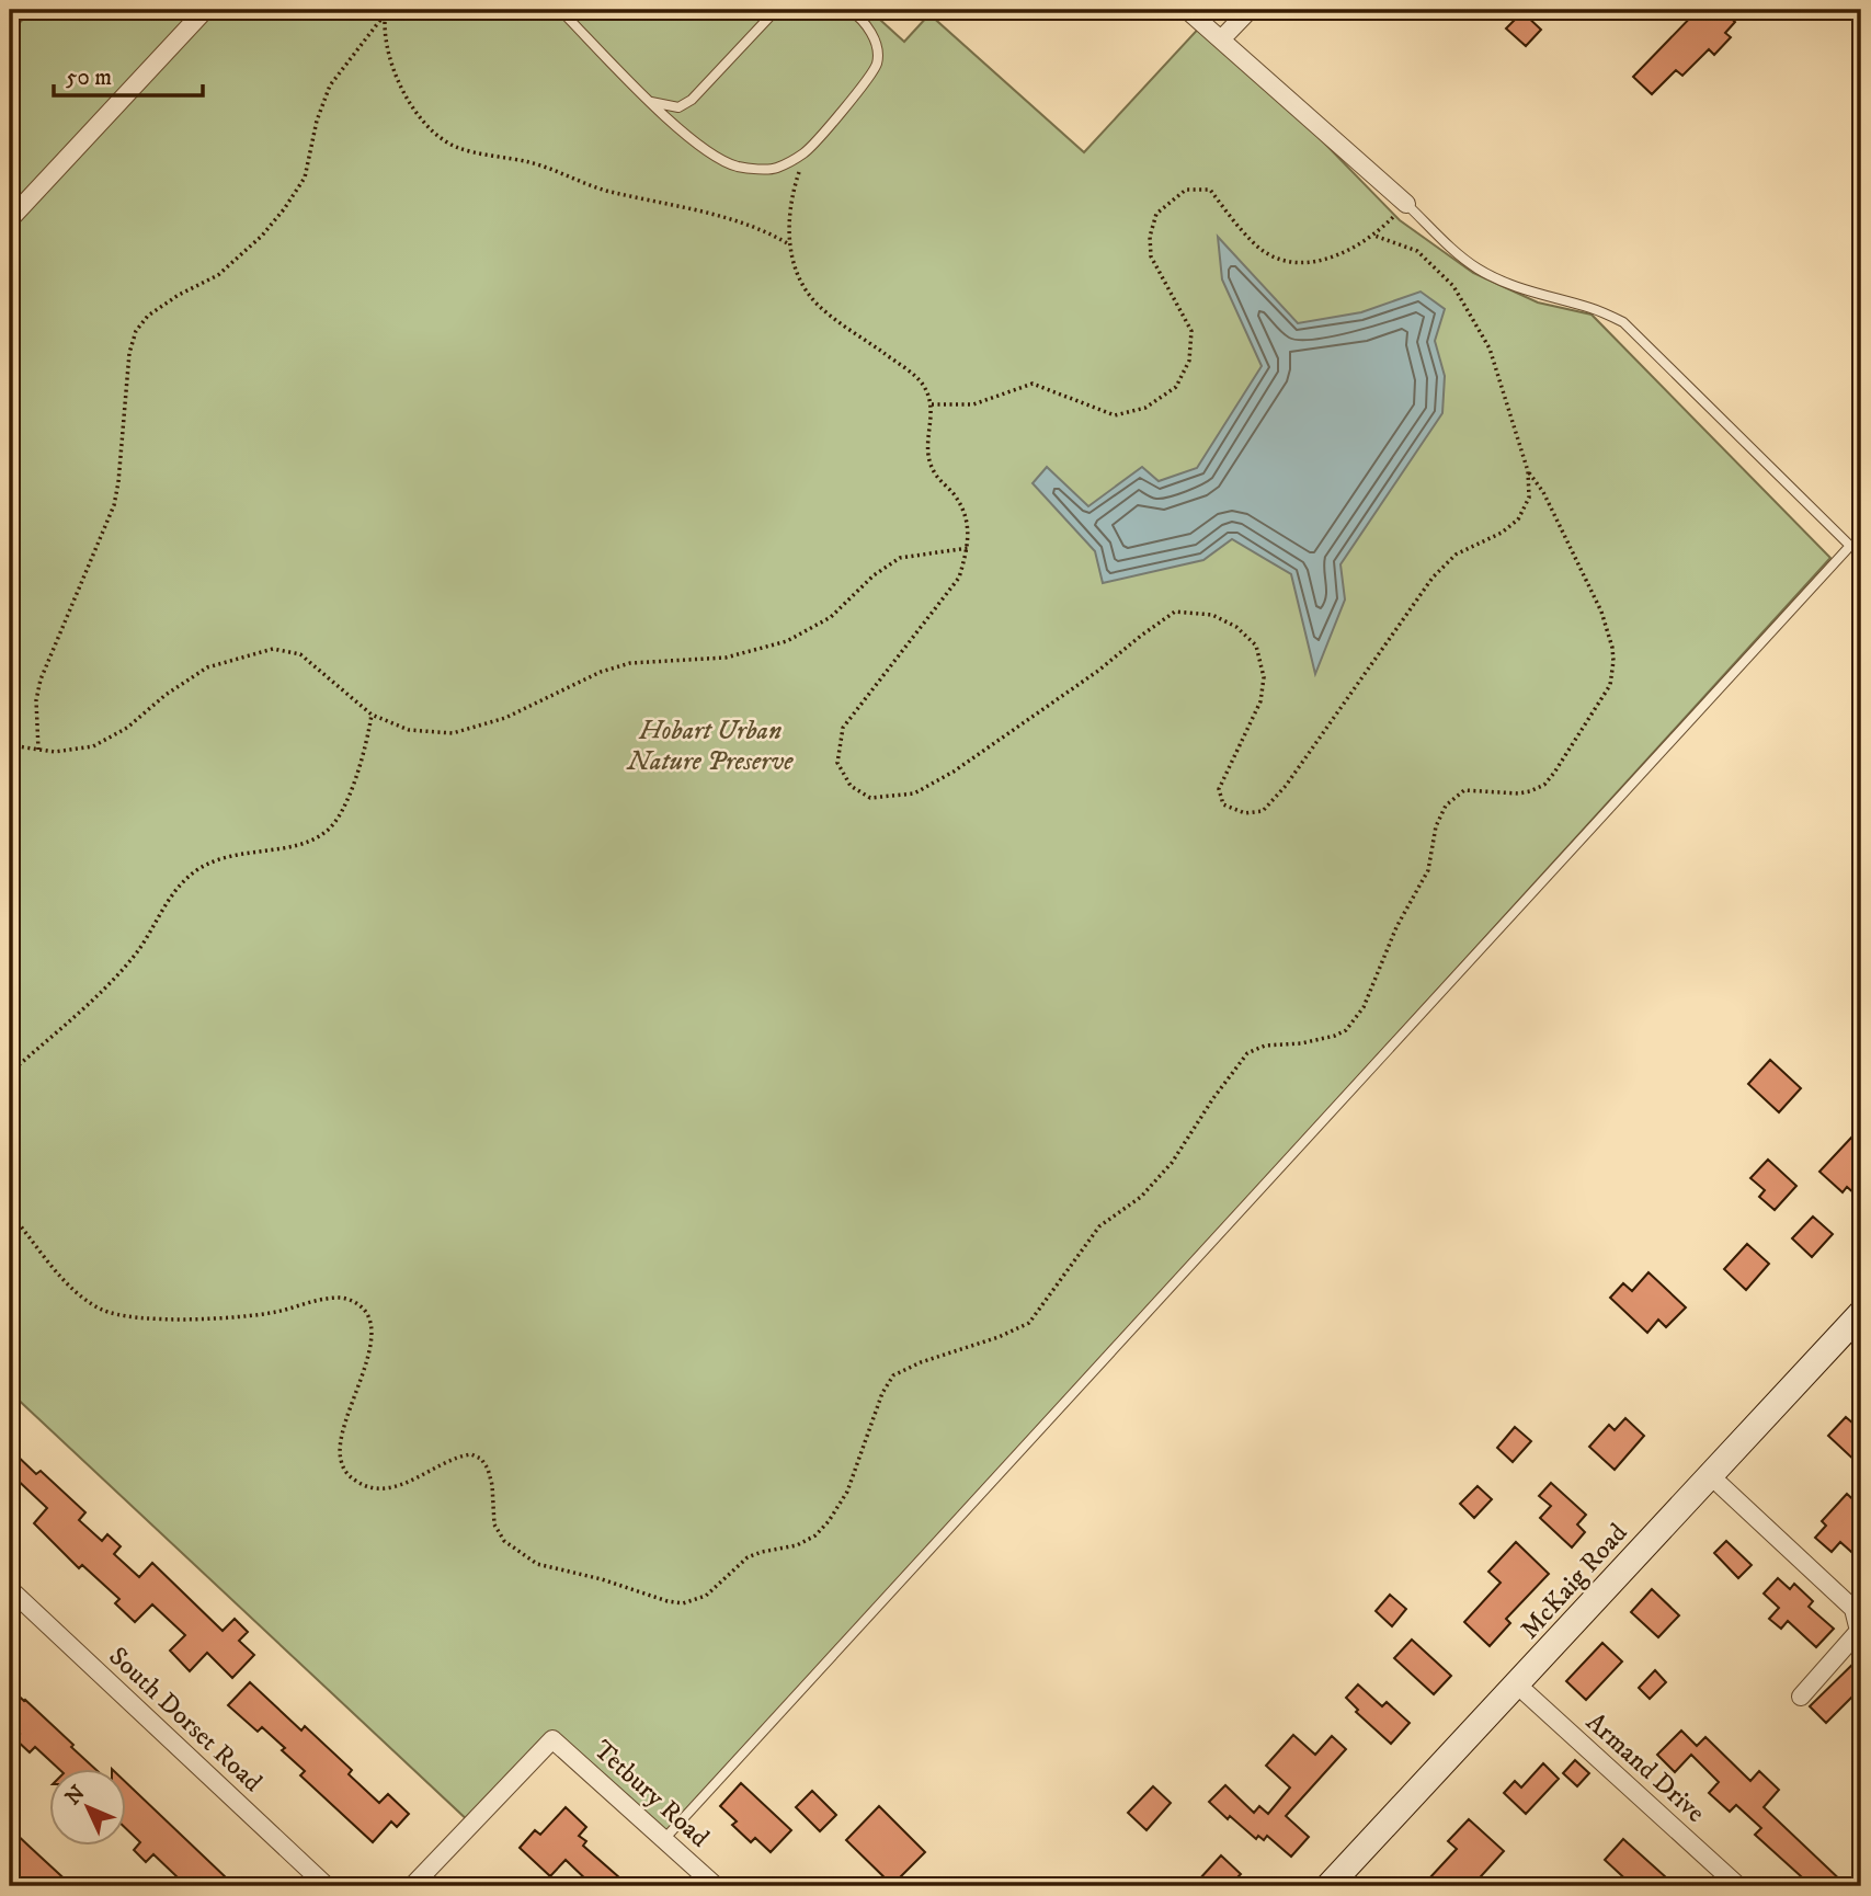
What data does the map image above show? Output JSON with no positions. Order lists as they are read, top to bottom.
{
  "streets": {
    "street": [
      "McKaig Road",
      "South Dorset Road",
      "Armand Drive",
      "Tetbury Road"
    ]
  },
  "crossings": [
    ["McKaig Road", "Armand Drive"]
  ],
  "parks": ["Hobart Urban Nature Preserve"],
  "scale_bar": "50 m",
  "north": "top left"
}
